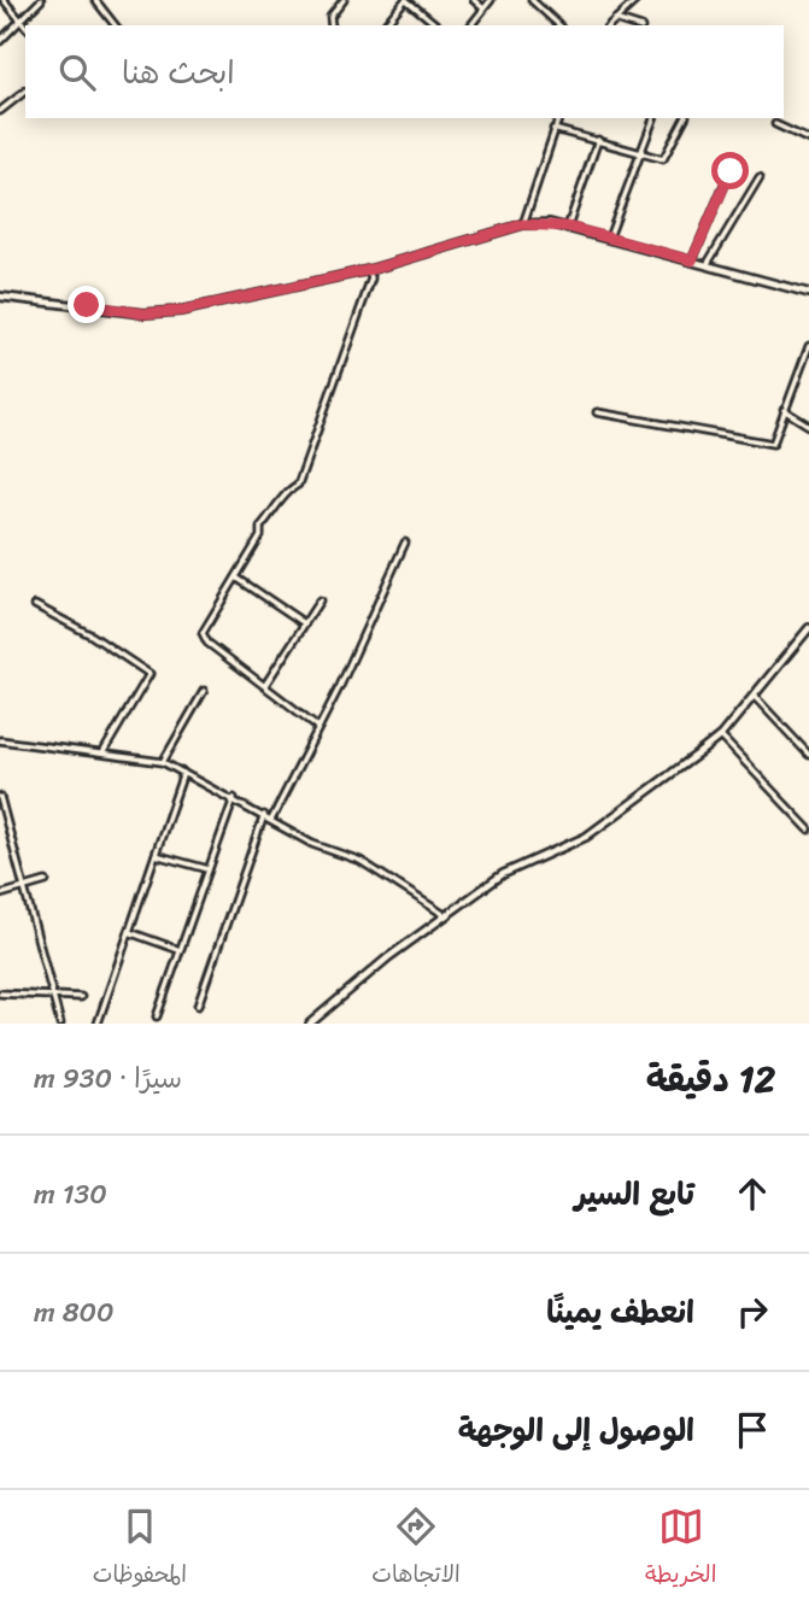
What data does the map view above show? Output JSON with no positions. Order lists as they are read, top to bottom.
{
  "page": {
    "search": "ابحث هنا",
    "heading": ["12 دقيقة", "سيرًا · 930 m"],
    "list": [
      ["تابع السير", "130 m"],
      ["انعطف يمينًا", "800 m"],
      "الوصول إلى الوجهة"
    ],
    "nav": ["الخريطة", "الاتجاهات", "المحفوظات"]
  }
}
